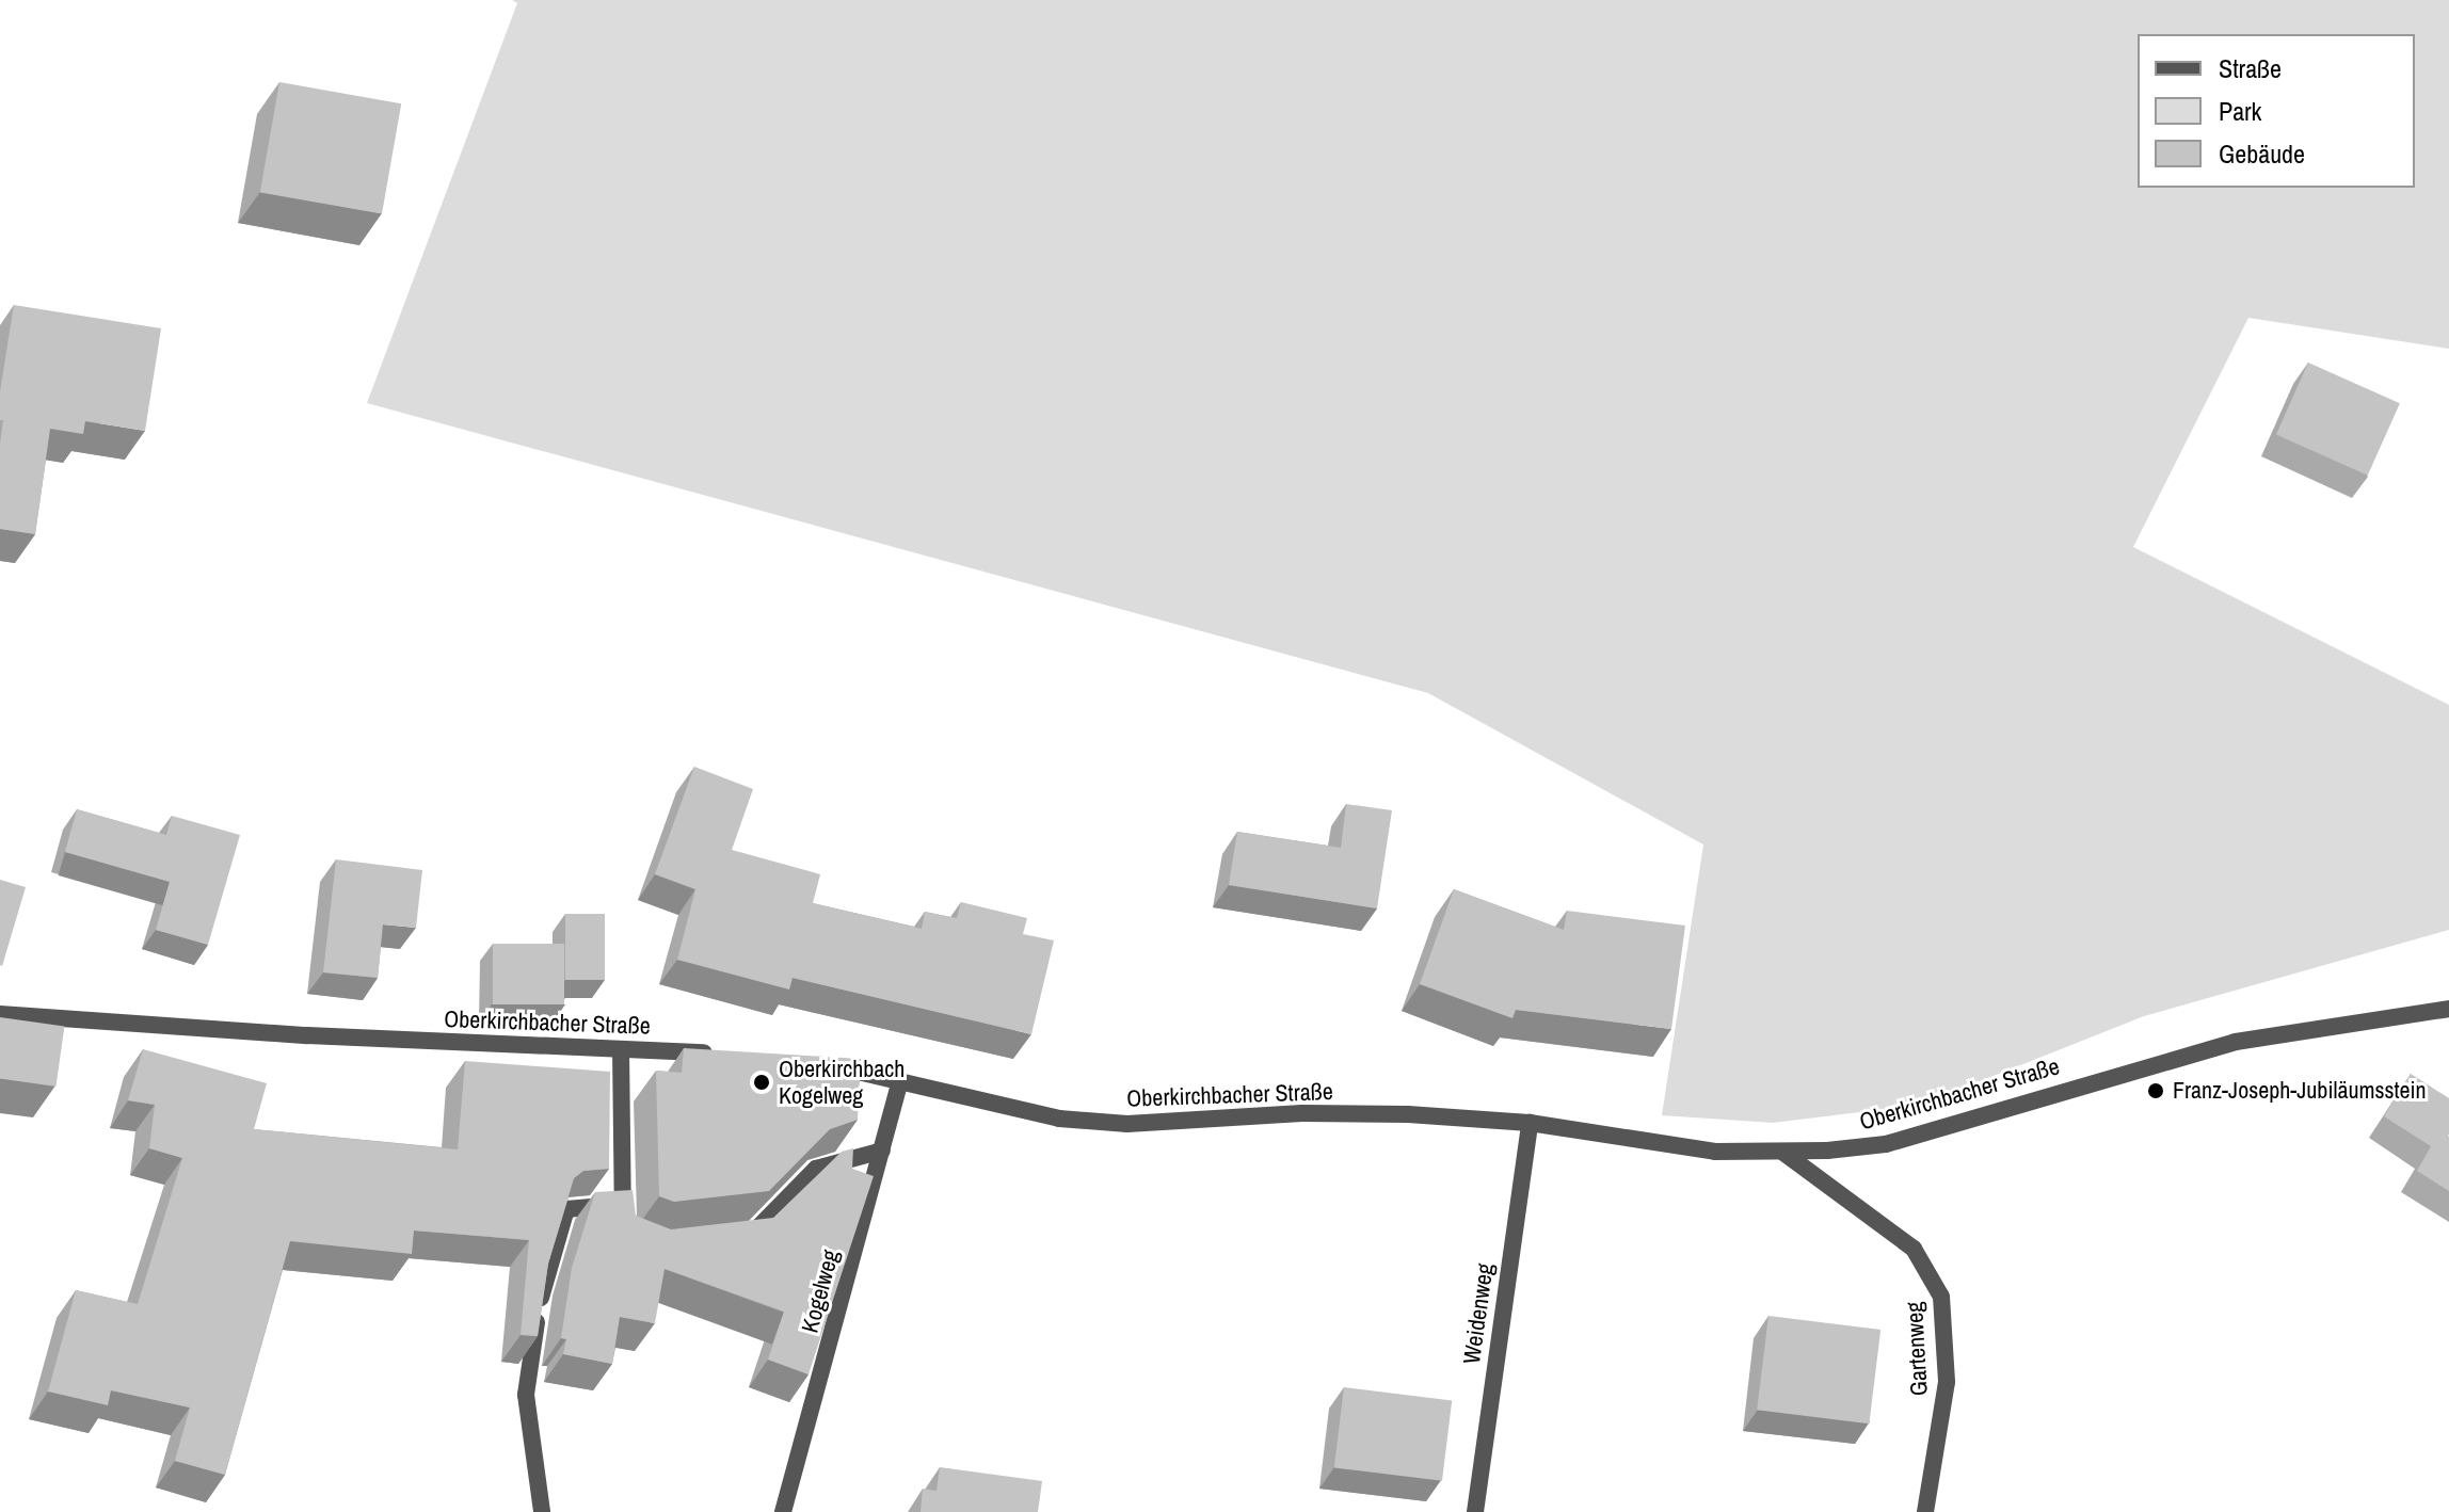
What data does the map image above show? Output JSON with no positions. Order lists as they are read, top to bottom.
{
  "streets": {
    "street": [
      "Oberkirchbacher Straße",
      "Kogelweg",
      "Weidenweg",
      "Gartenweg"
    ]
  },
  "crossings": [
    ["Oberkirchbacher Straße", "Kogelweg"],
    ["Oberkirchbacher Straße", "Weidenweg"],
    ["Oberkirchbacher Straße", "Gartenweg"]
  ],
  "places": ["Oberkirchbach Kogelweg", "Franz-Joseph-Jubiläumsstein"],
  "legend": ["Straße", "Park", "Gebäude"]
}
